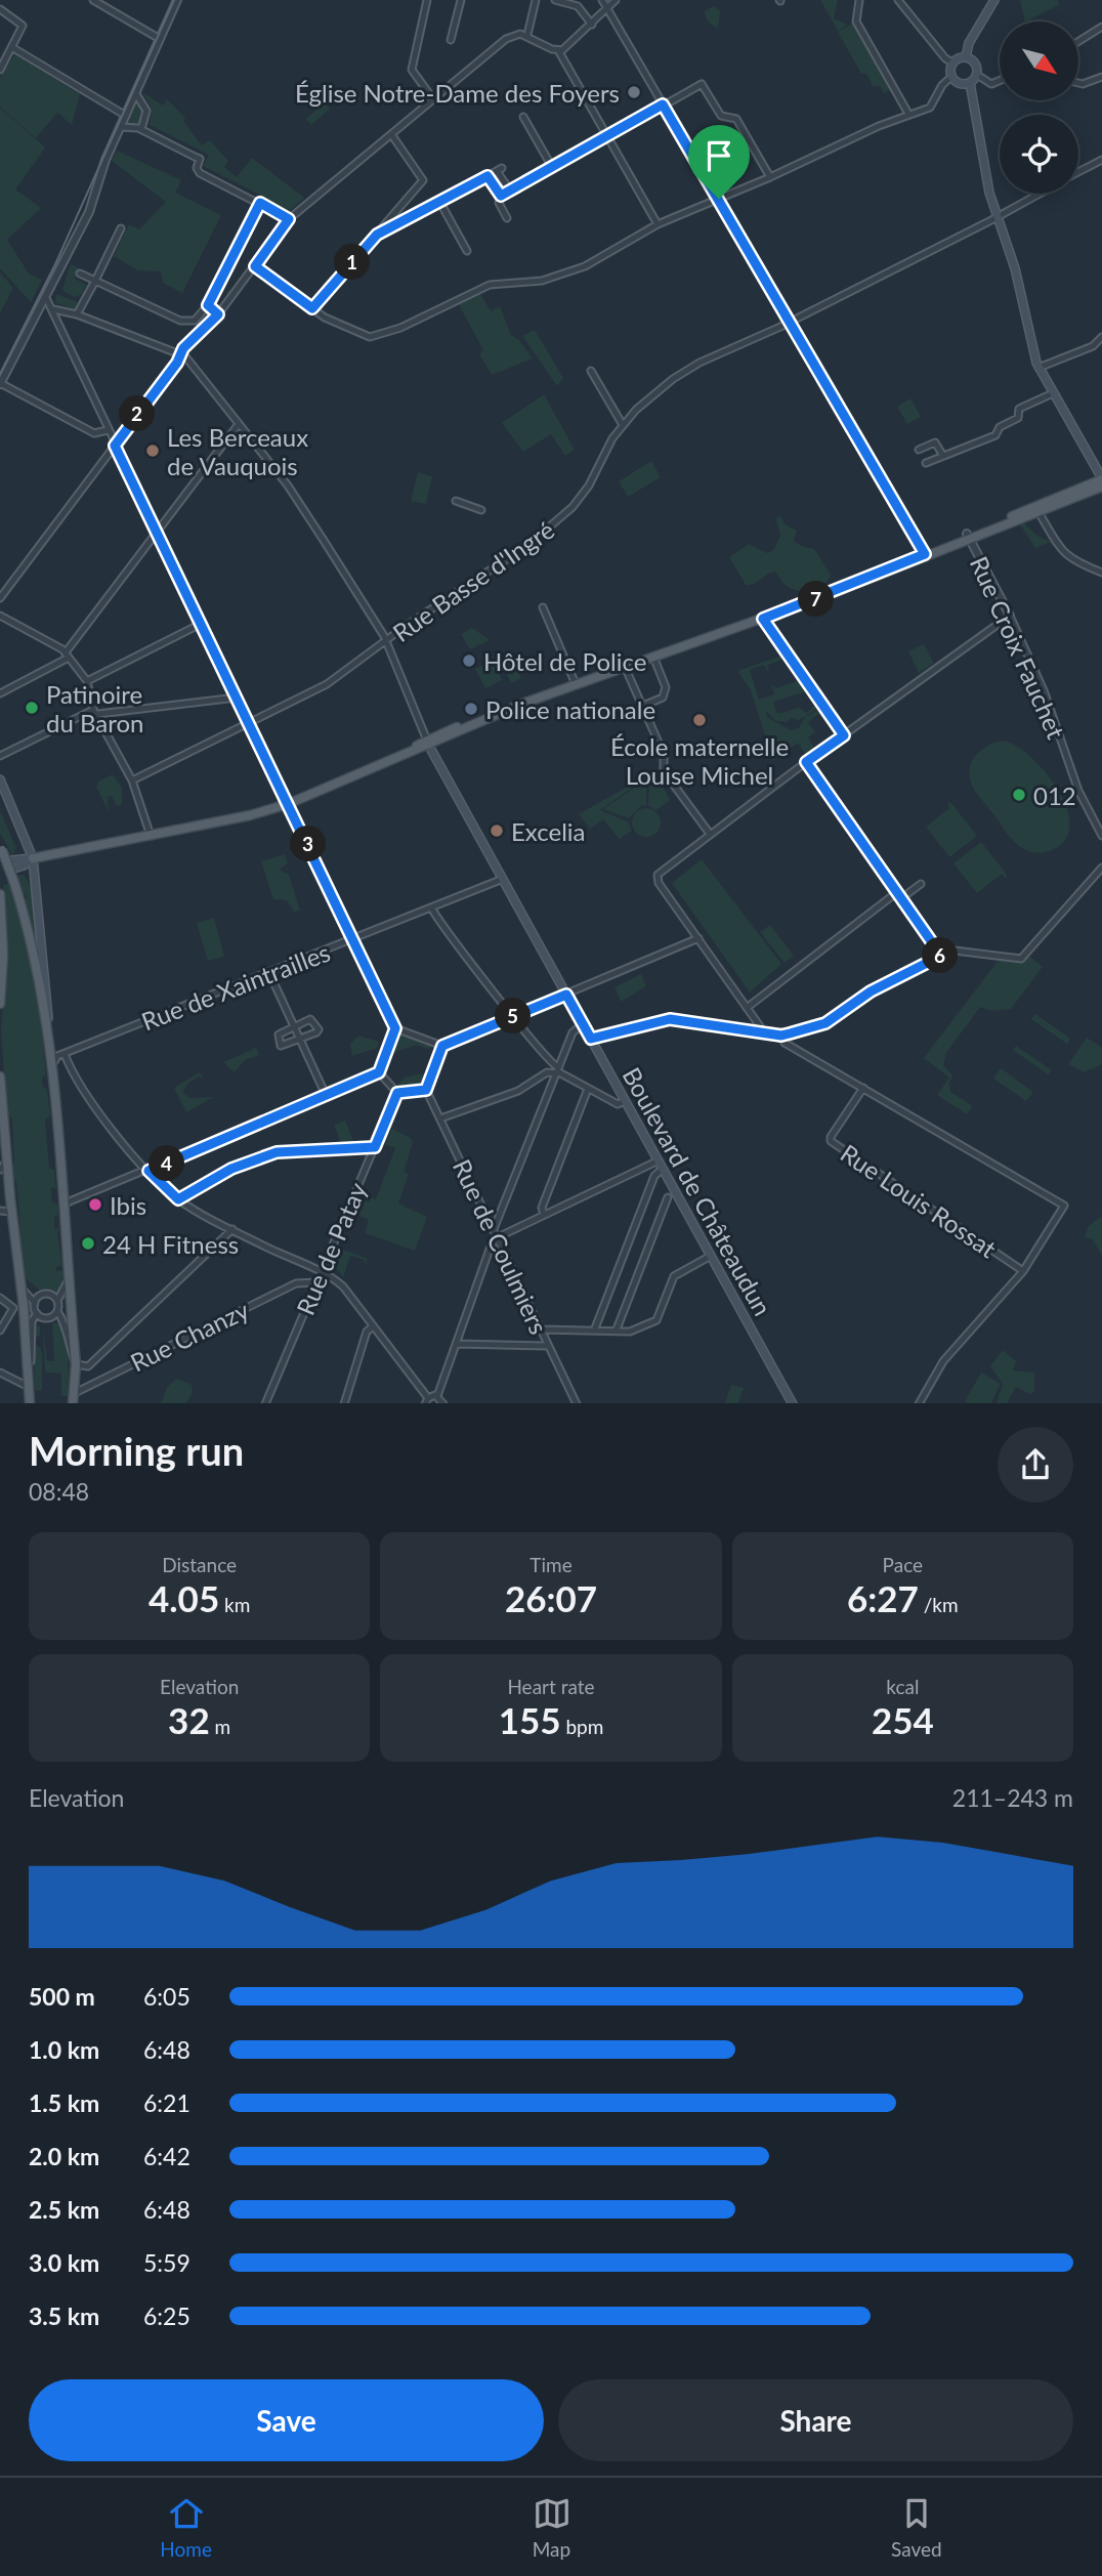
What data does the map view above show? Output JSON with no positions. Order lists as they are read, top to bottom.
{
  "streets": {
    "main road": ["Boulevard de Châteaudun"],
    "street": [
      "Rue Basse d'Ingré",
      "Rue Croix Fauchet",
      "Rue de Xaintrailles",
      "Rue Louis Rossat",
      "Rue de Coulmiers",
      "Rue de Patay",
      "Rue Chanzy"
    ]
  },
  "crossings": [
    ["Rue de Xaintrailles", "Boulevard de Châteaudun"]
  ],
  "places": [
    "Église Notre-Dame des Foyers",
    "Les Berceaux de Vauquois",
    "Hôtel de Police",
    "Patinoire du Baron",
    "Police nationale",
    "École maternelle Louise Michel",
    "012",
    "Excelia",
    "Ibis",
    "24 H Fitness"
  ],
  "north": "bottom right",
  "page": {
    "pins": [
      "1",
      "2",
      "7",
      "3",
      "6",
      "5",
      "4"
    ],
    "heading": ["Morning run", "08:48"],
    "stats": [
      ["Distance", "4.05 km"],
      ["Time", "26:07"],
      ["Pace", "6:27 /km"],
      ["Elevation", "32 m"],
      ["Heart rate", "155 bpm"],
      ["kcal", "254"]
    ],
    "chart": ["Elevation", "211–243 m"],
    "list": [
      {
        "name": "500 m",
        "note": "6:05"
      },
      {
        "name": "1.0 km",
        "note": "6:48"
      },
      {
        "name": "1.5 km",
        "note": "6:21"
      },
      {
        "name": "2.0 km",
        "note": "6:42"
      },
      {
        "name": "2.5 km",
        "note": "6:48"
      },
      {
        "name": "3.0 km",
        "note": "5:59"
      },
      {
        "name": "3.5 km",
        "note": "6:25"
      }
    ],
    "buttons": ["Save", "Share"],
    "tabs": ["Home", "Map", "Saved"]
  }
}
